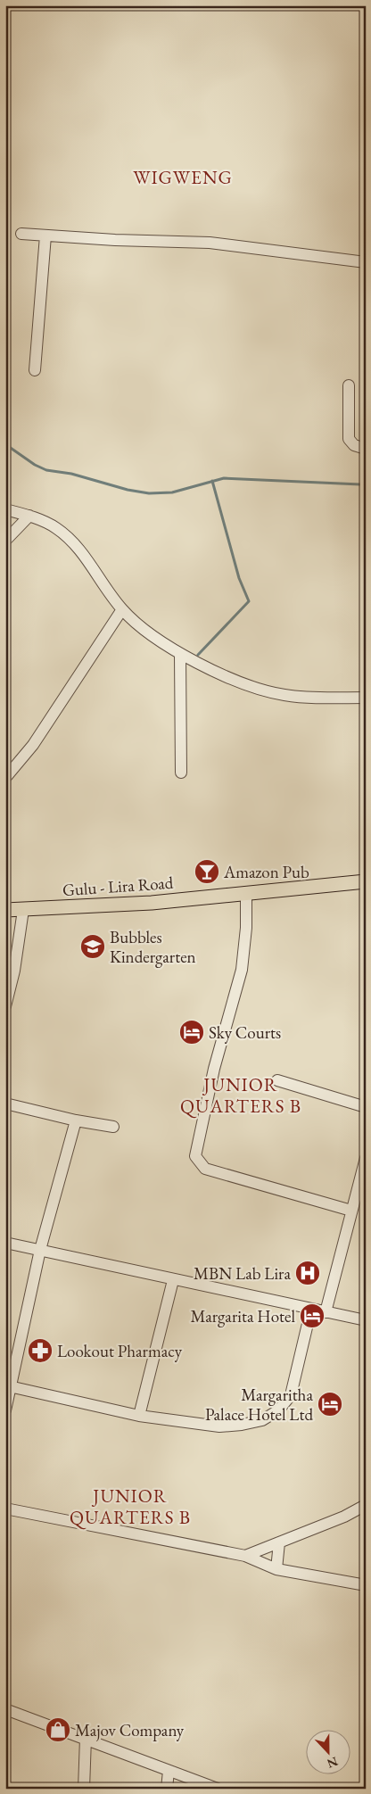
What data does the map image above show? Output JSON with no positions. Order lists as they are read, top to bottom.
{
  "streets": {
    "main road": ["Gulu - Lira Road"]
  },
  "districts": ["WIGWENG", "JUNIOR QUARTERS B", "JUNIOR QUARTERS B"],
  "places": {
    "bar": ["Amazon Pub"],
    "school or university": ["Bubbles Kindergarten"],
    "hotel": ["Sky Courts", "Margarita Hotel", "Margaritha Palace Hotel Ltd"],
    "hospital": ["MBN Lab Lira"],
    "pharmacy": ["Lookout Pharmacy"],
    "shop": ["Majov Company"]
  },
  "north": "bottom"
}
